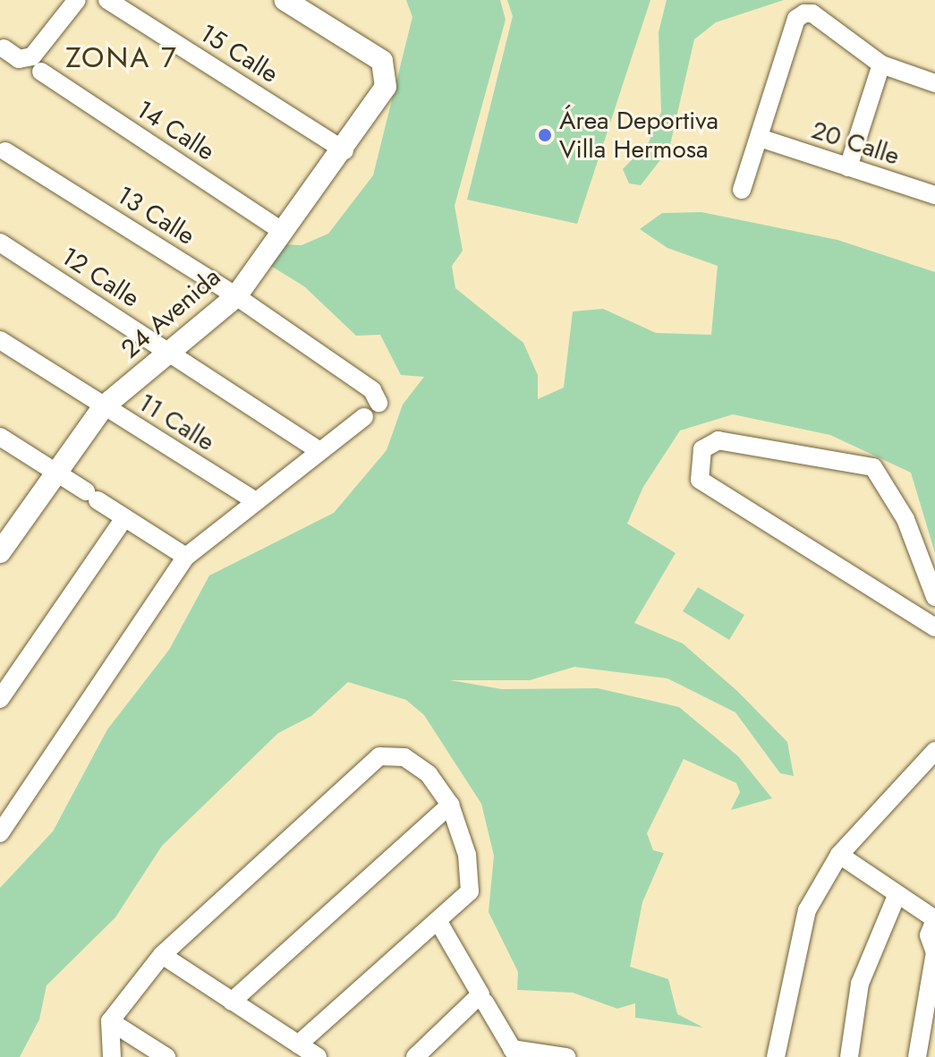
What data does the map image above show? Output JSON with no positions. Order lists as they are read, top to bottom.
{
  "streets": {
    "main road": ["24 Avenida"],
    "street": [
      "15 Calle",
      "14 Calle",
      "20 Calle",
      "13 Calle",
      "12 Calle",
      "11 Calle"
    ]
  },
  "crossings": [
    ["15 Calle", "24 Avenida"],
    ["14 Calle", "24 Avenida"],
    ["13 Calle", "24 Avenida"],
    ["12 Calle", "24 Avenida"],
    ["24 Avenida", "11 Calle"]
  ],
  "districts": ["ZONA 7"],
  "places": ["Área Deportiva Villa Hermosa"]
}
